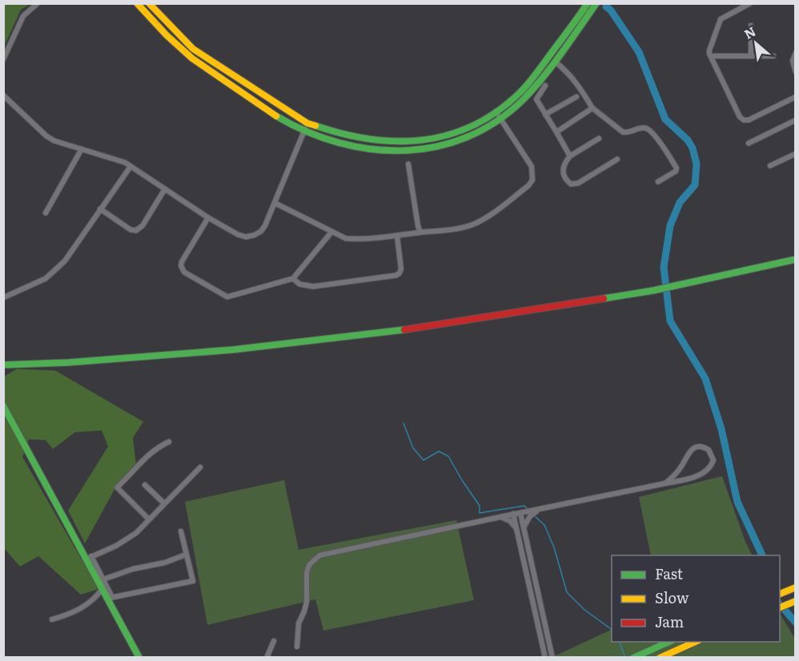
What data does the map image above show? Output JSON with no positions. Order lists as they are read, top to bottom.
{
  "legend": ["Fast", "Slow", "Jam"],
  "north": "top left"
}
